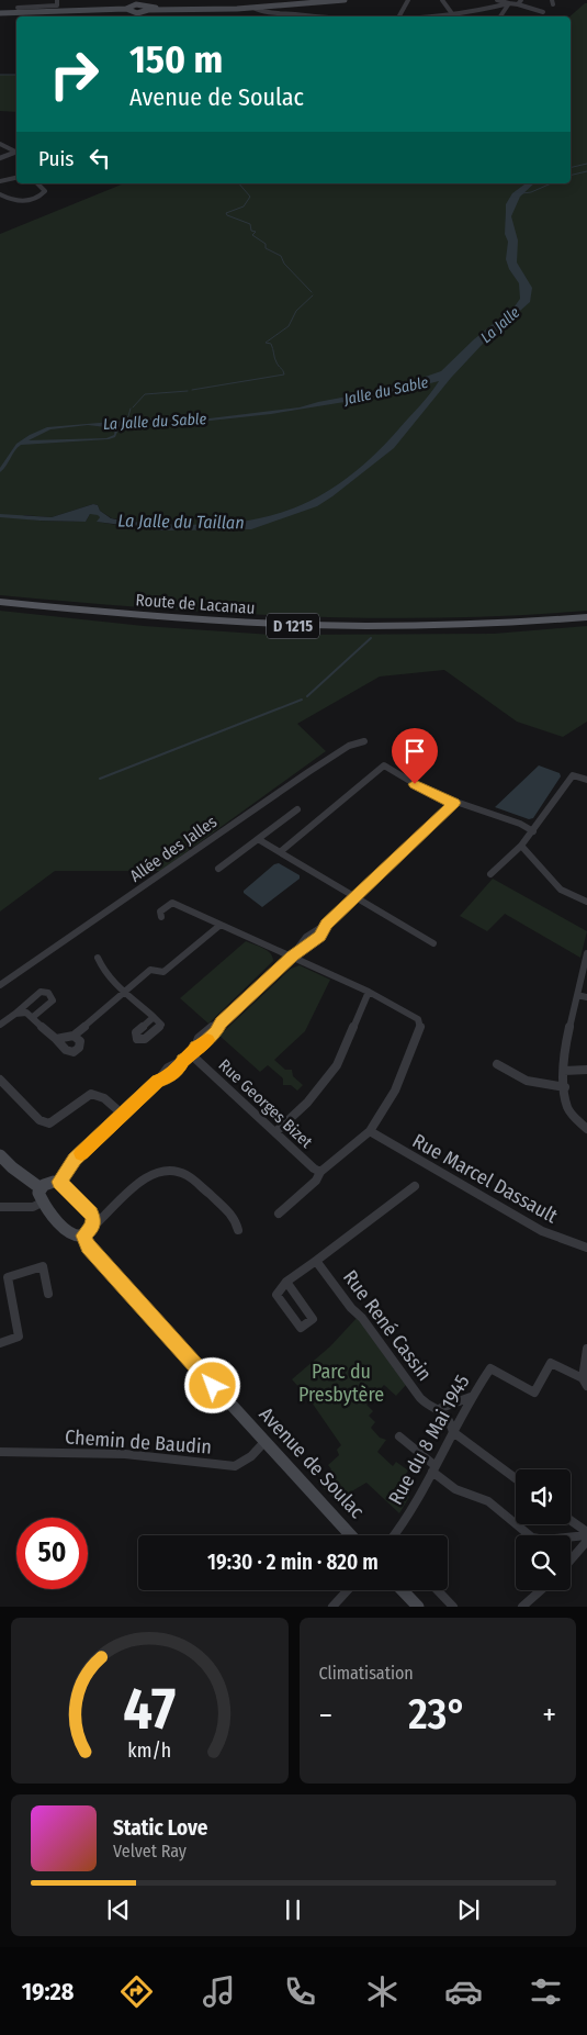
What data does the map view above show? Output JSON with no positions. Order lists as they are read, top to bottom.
{
  "streets": {
    "main road": ["Route de Lacanau", "D 1215", "Avenue de Soulac"],
    "street": [
      "Allée des Jalles",
      "Rue Georges Bizet",
      "Rue Marcel Dassault",
      "Rue René Cassin",
      "Rue du 8 Mai 1945",
      "Chemin de Baudin"
    ]
  },
  "crossings": [
    ["Chemin de Baudin", "Avenue de Soulac"]
  ],
  "water": [
    "La Jalle",
    "Jalle du Sable",
    "La Jalle du Sable",
    "La Jalle du Taillan"
  ],
  "parks": ["Parc du Presbytère"],
  "page": {
    "turn": ["150 m", "Avenue de Soulac"],
    "then": "Puis",
    "limit": "50",
    "trip": "19:30 · 2 min · 820 m",
    "tile": "Climatisation",
    "heat": ["−", "23°", "+"],
    "song": ["Static Love", "Velvet Ray"],
    "tabs": "19:28",
    "gauge": ["47", "km/h"]
  }
}
